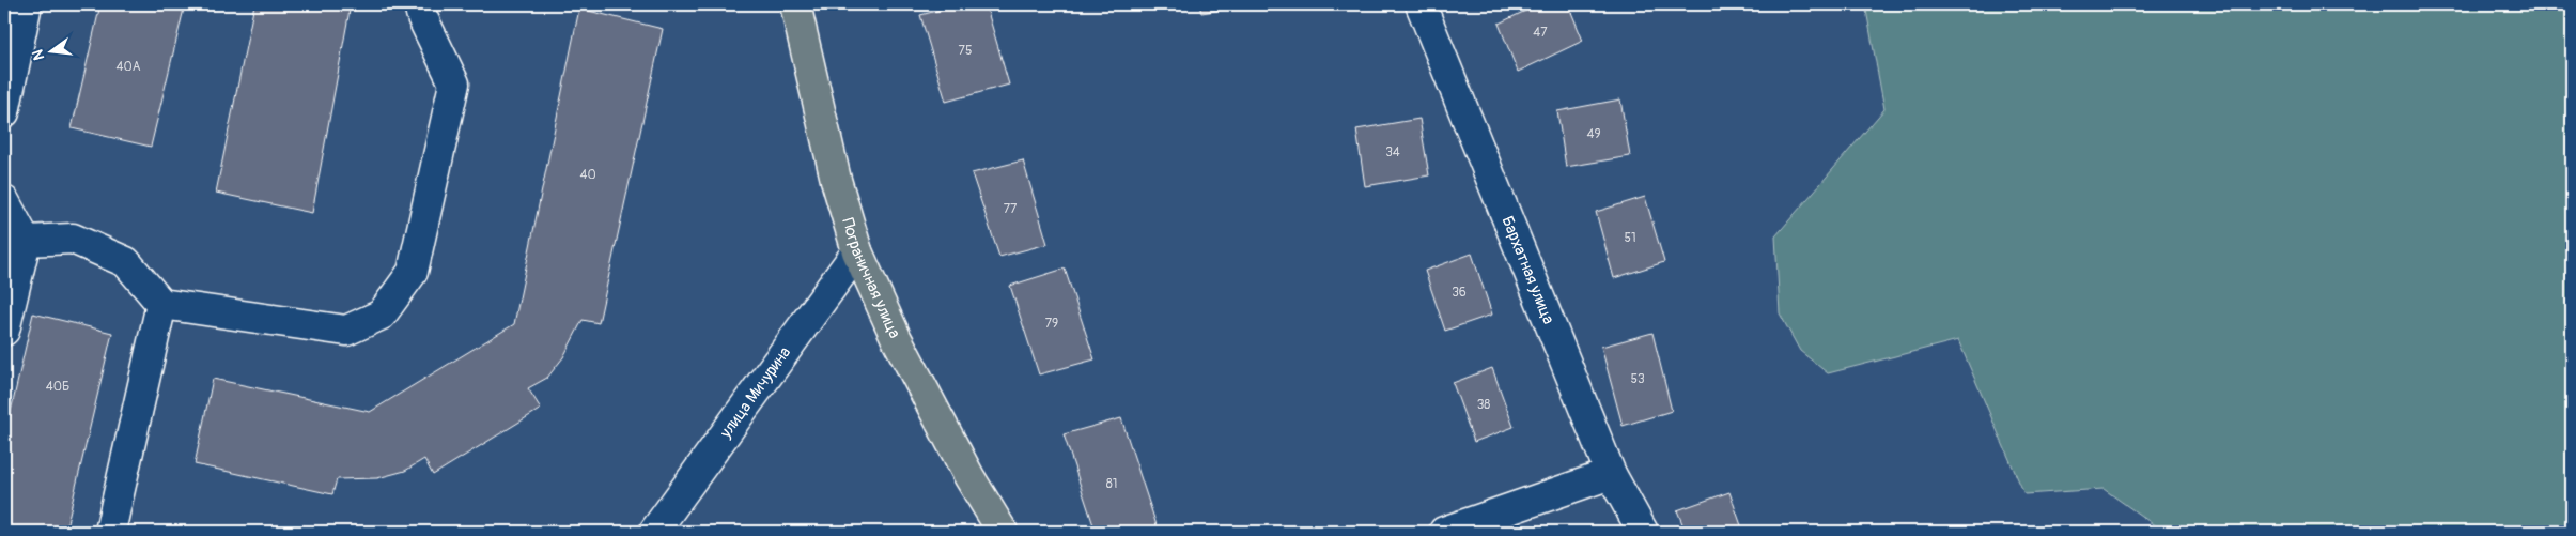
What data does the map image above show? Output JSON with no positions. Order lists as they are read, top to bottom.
{
  "streets": {
    "main road": ["Пограничная улица"],
    "street": ["Бархатная улица", "улица Мичурина"]
  },
  "crossings": [
    ["Пограничная улица", "улица Мичурина"]
  ],
  "house_numbers": [
    "47",
    "75",
    "40А",
    "49",
    "34",
    "40",
    "77",
    "51",
    "36",
    "79",
    "53",
    "40Б",
    "38",
    "81"
  ],
  "north": "left"
}
